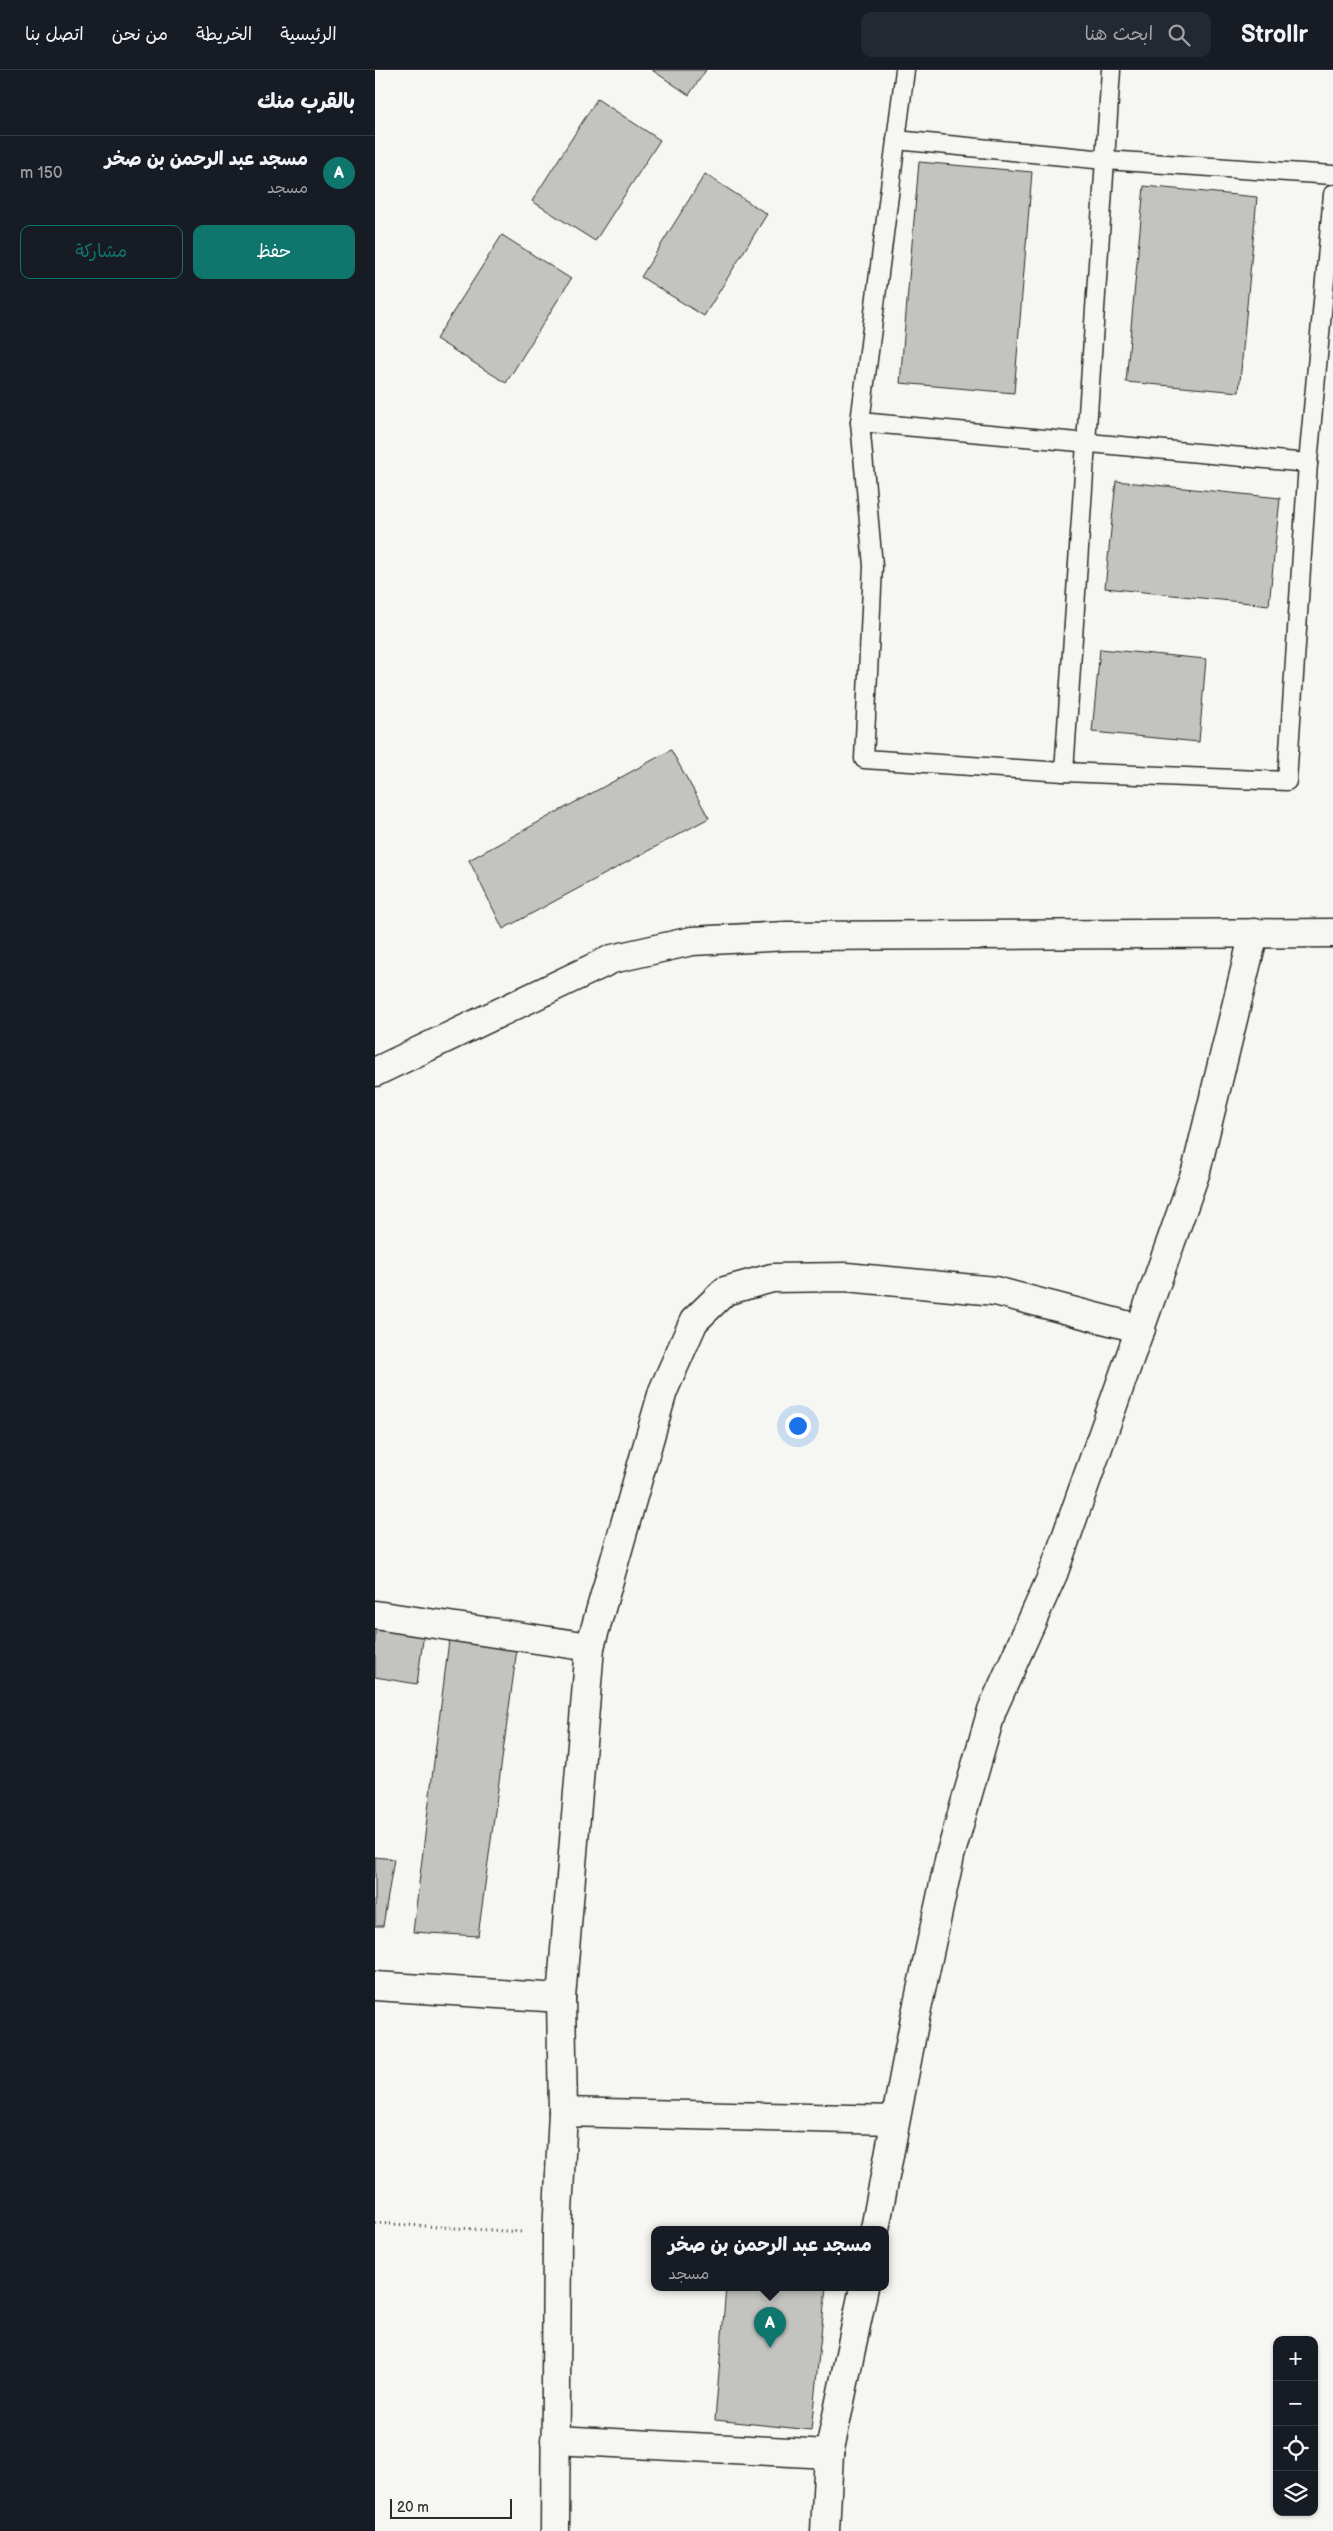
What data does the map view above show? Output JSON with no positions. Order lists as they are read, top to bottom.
{
  "scale_bar": "20 m",
  "page": {
    "header": "Strollr",
    "search": "ابحث هنا",
    "nav": [
      "الرئيسية",
      "الخريطة",
      "من نحن",
      "اتصل بنا"
    ],
    "heading": "بالقرب منك",
    "list": [
      {
        "mark": "A",
        "name": "مسجد عبد الرحمن بن صخر",
        "note": "مسجد",
        "value": "150 m"
      }
    ],
    "buttons": ["حفظ", "مشاركة"],
    "popup": ["مسجد عبد الرحمن بن صخر", "مسجد"],
    "pins": "A",
    "map_buttons": ["+", "−"],
    "scale": "20 m"
  }
}
